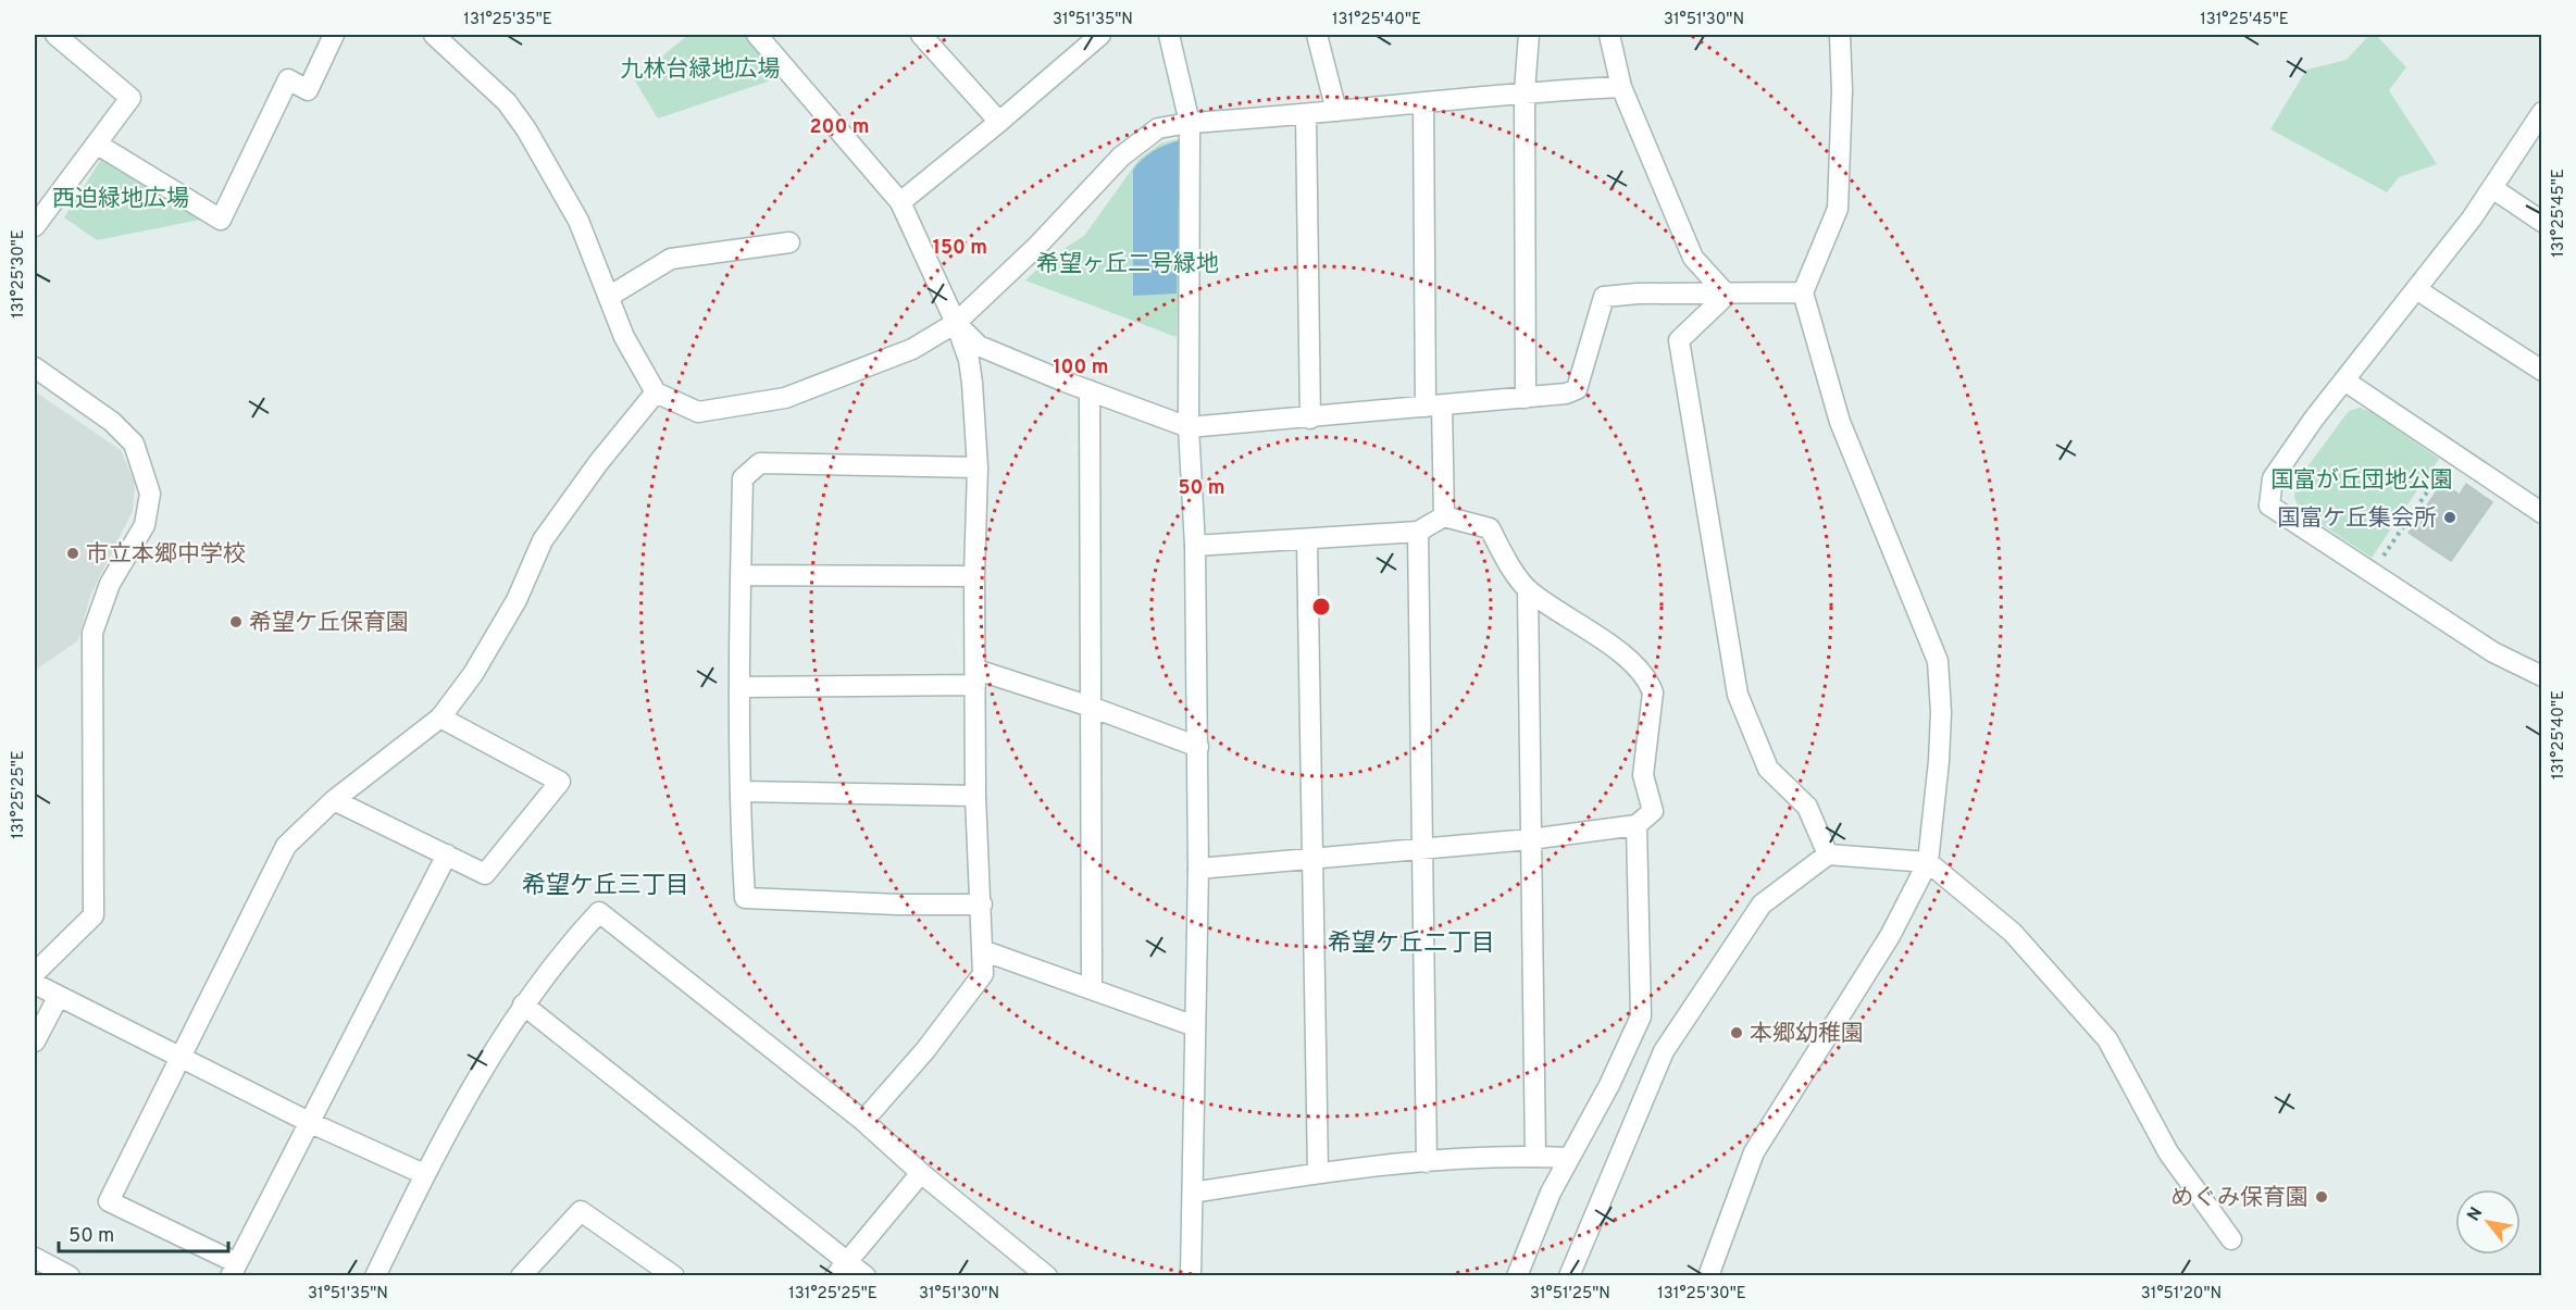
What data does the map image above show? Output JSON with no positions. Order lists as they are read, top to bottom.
{
  "districts": ["希望ケ丘三丁目", "希望ケ丘二丁目"],
  "parks": [
    "九林台緑地広場",
    "西迫緑地広場",
    "希望ヶ丘二号緑地",
    "国富が丘団地公園"
  ],
  "places": [
    "国富ケ丘集会所",
    "市立本郷中学校",
    "希望ケ丘保育園",
    "本郷幼稚園",
    "めぐみ保育園"
  ],
  "scale_bar": "50 m",
  "north": "top left",
  "coordinates": [
    "131°25'35\"E",
    "31°51'35\"N",
    "131°25'40\"E",
    "31°51'30\"N",
    "131°25'45\"E",
    "131°25'30\"E",
    "131°25'25\"E",
    "31°51'25\"N",
    "31°51'20\"N"
  ],
  "rings": [
    "200 m",
    "150 m",
    "100 m",
    "50 m"
  ]
}
